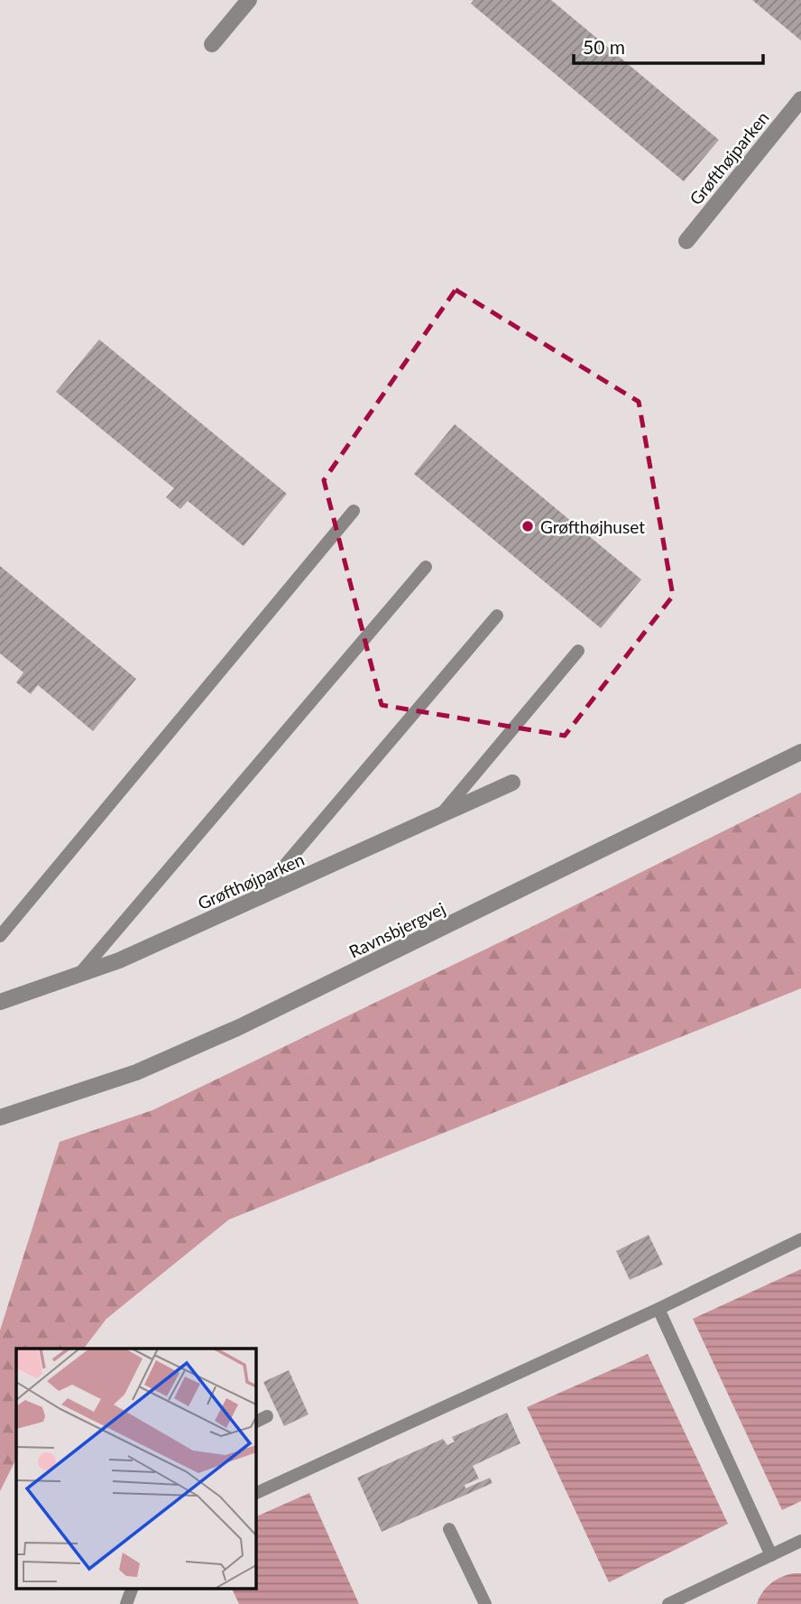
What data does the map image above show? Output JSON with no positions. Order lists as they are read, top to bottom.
{
  "streets": {
    "street": ["Grøfthøjparken", "Ravnsbjergvej"]
  },
  "places": ["Grøfthøjhuset"],
  "scale_bar": "50 m"
}
